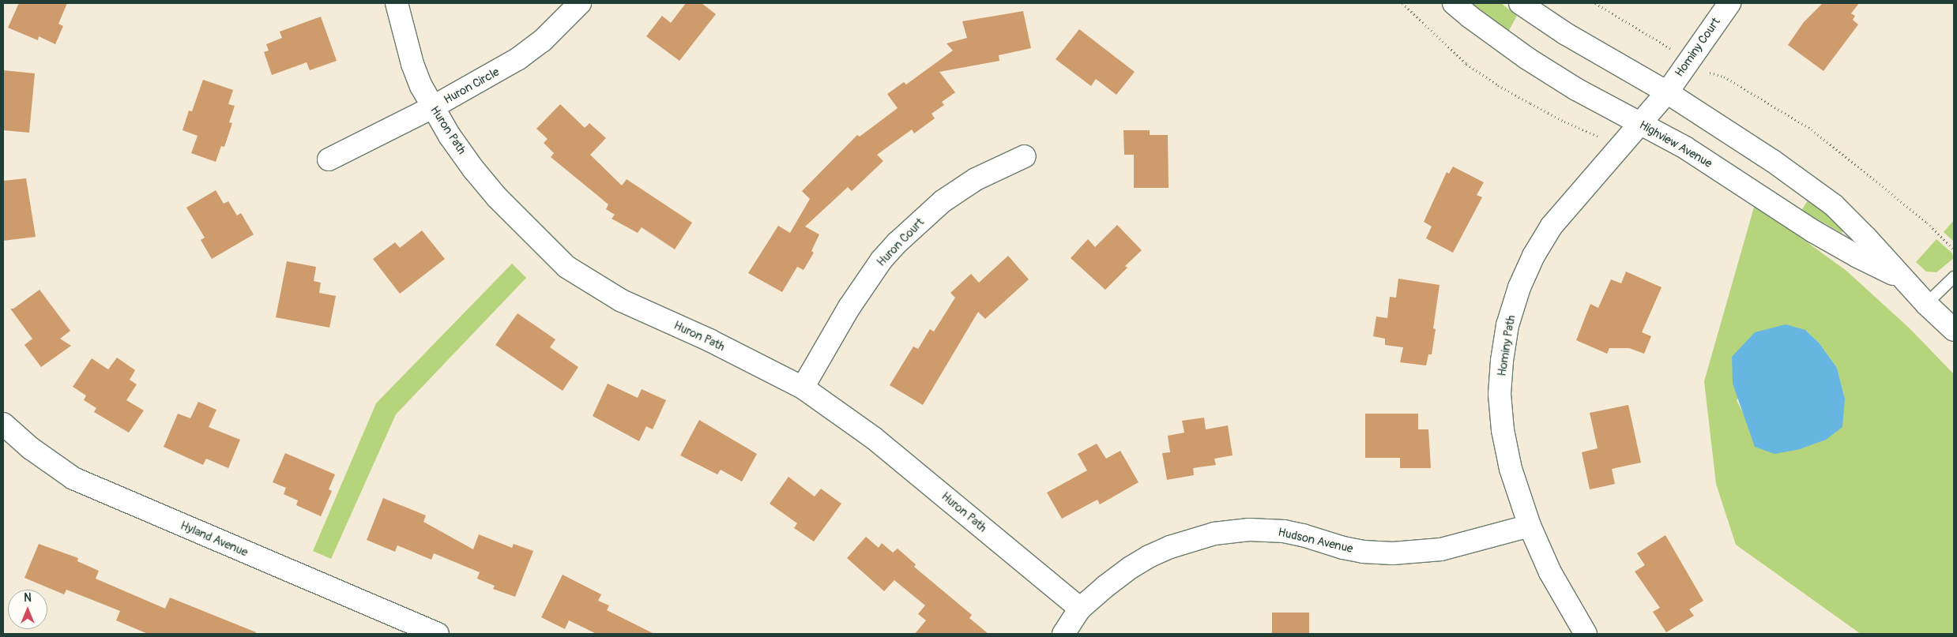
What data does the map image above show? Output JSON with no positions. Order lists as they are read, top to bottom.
{
  "streets": {
    "street": [
      "Hominy Court",
      "Huron Circle",
      "Huron Path",
      "Highview Avenue",
      "Huron Court",
      "Hominy Path",
      "Hyland Avenue",
      "Hudson Avenue"
    ]
  },
  "crossings": [
    ["Hominy Court", "Highview Avenue"],
    ["Hominy Court", "Hominy Path"],
    ["Huron Circle", "Huron Path"],
    ["Huron Path", "Huron Court"],
    ["Huron Path", "Hudson Avenue"],
    ["Highview Avenue", "Hominy Path"],
    ["Hominy Path", "Hudson Avenue"]
  ],
  "north": "top"
}
